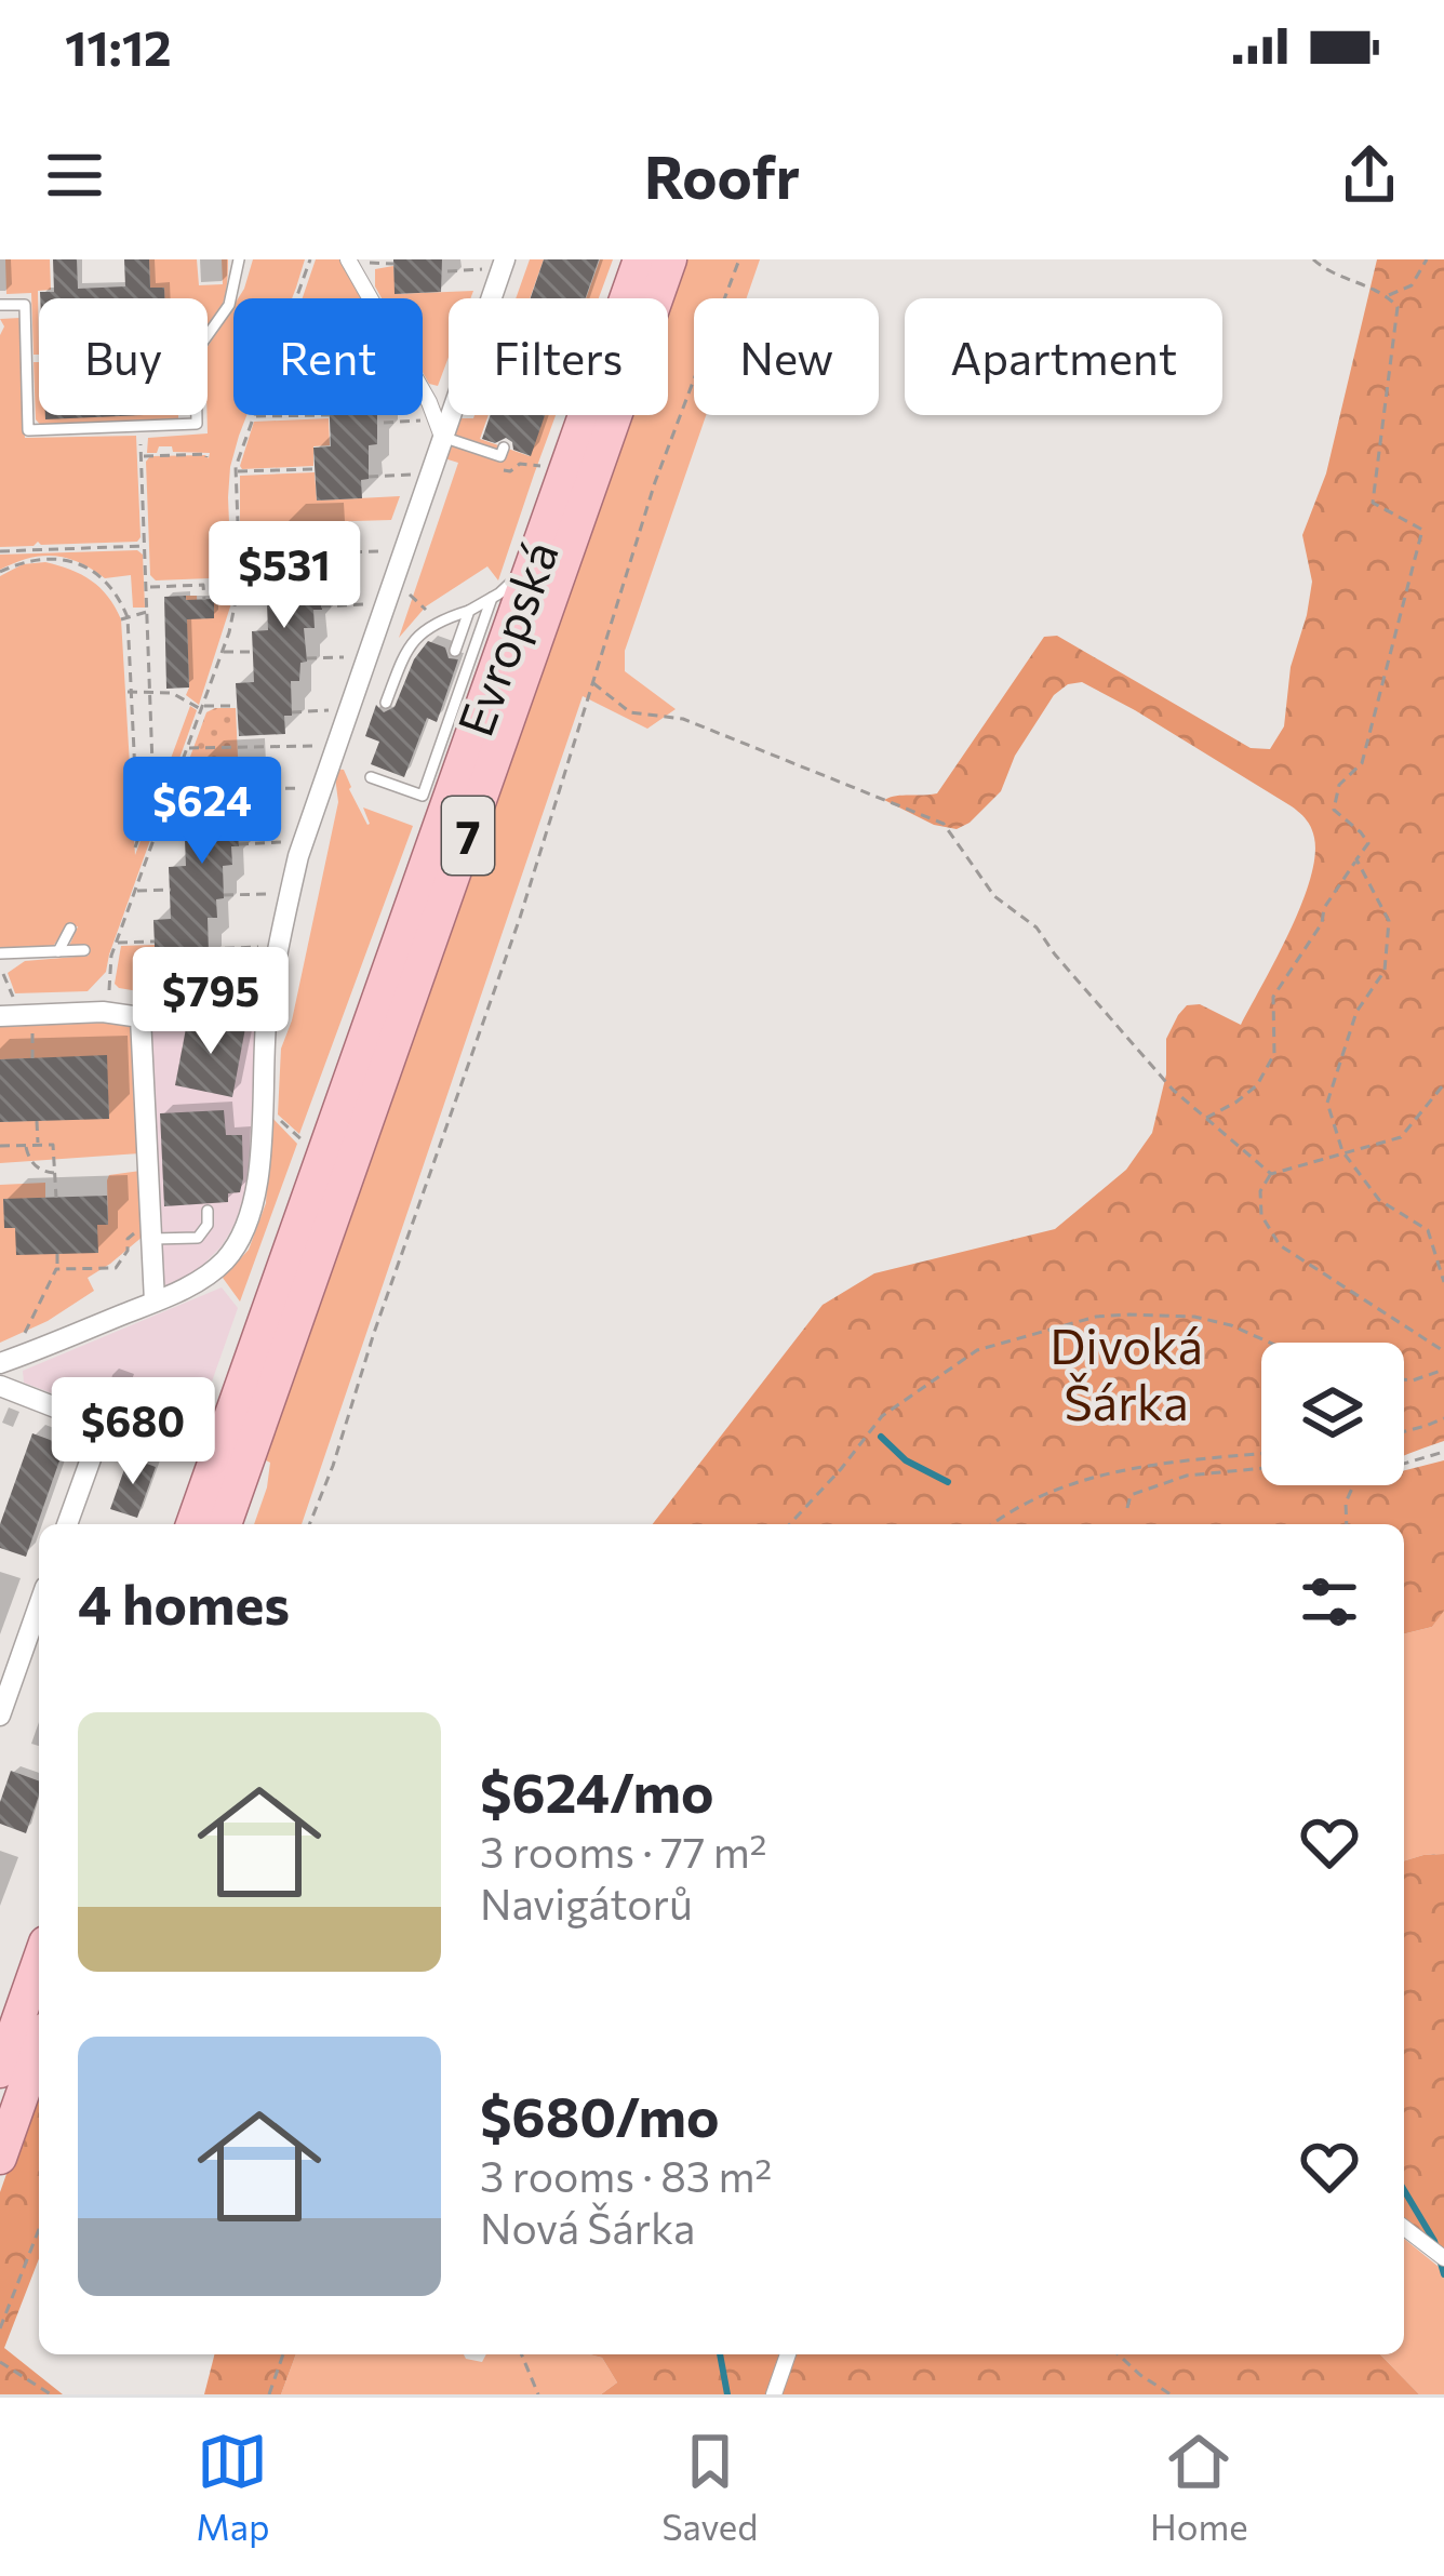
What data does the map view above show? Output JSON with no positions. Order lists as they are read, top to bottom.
{
  "streets": {
    "main road": ["Evropská", "7"]
  },
  "parks": ["Divoká Šárka"],
  "page": {
    "status": "11:12",
    "header": "Roofr",
    "chip": [
      "Buy",
      "Rent",
      "Filters",
      "New",
      "Apartment"
    ],
    "price": [
      "$531",
      "$624",
      "$795",
      "$680"
    ],
    "heading": "4 homes",
    "list": [
      {
        "name": "$624/mo",
        "note": "3 rooms · 77 m² · Navigátorů"
      },
      {
        "name": "$680/mo",
        "note": "3 rooms · 83 m² · Nová Šárka"
      }
    ],
    "tabs": ["Map", "Saved", "Home"]
  }
}
